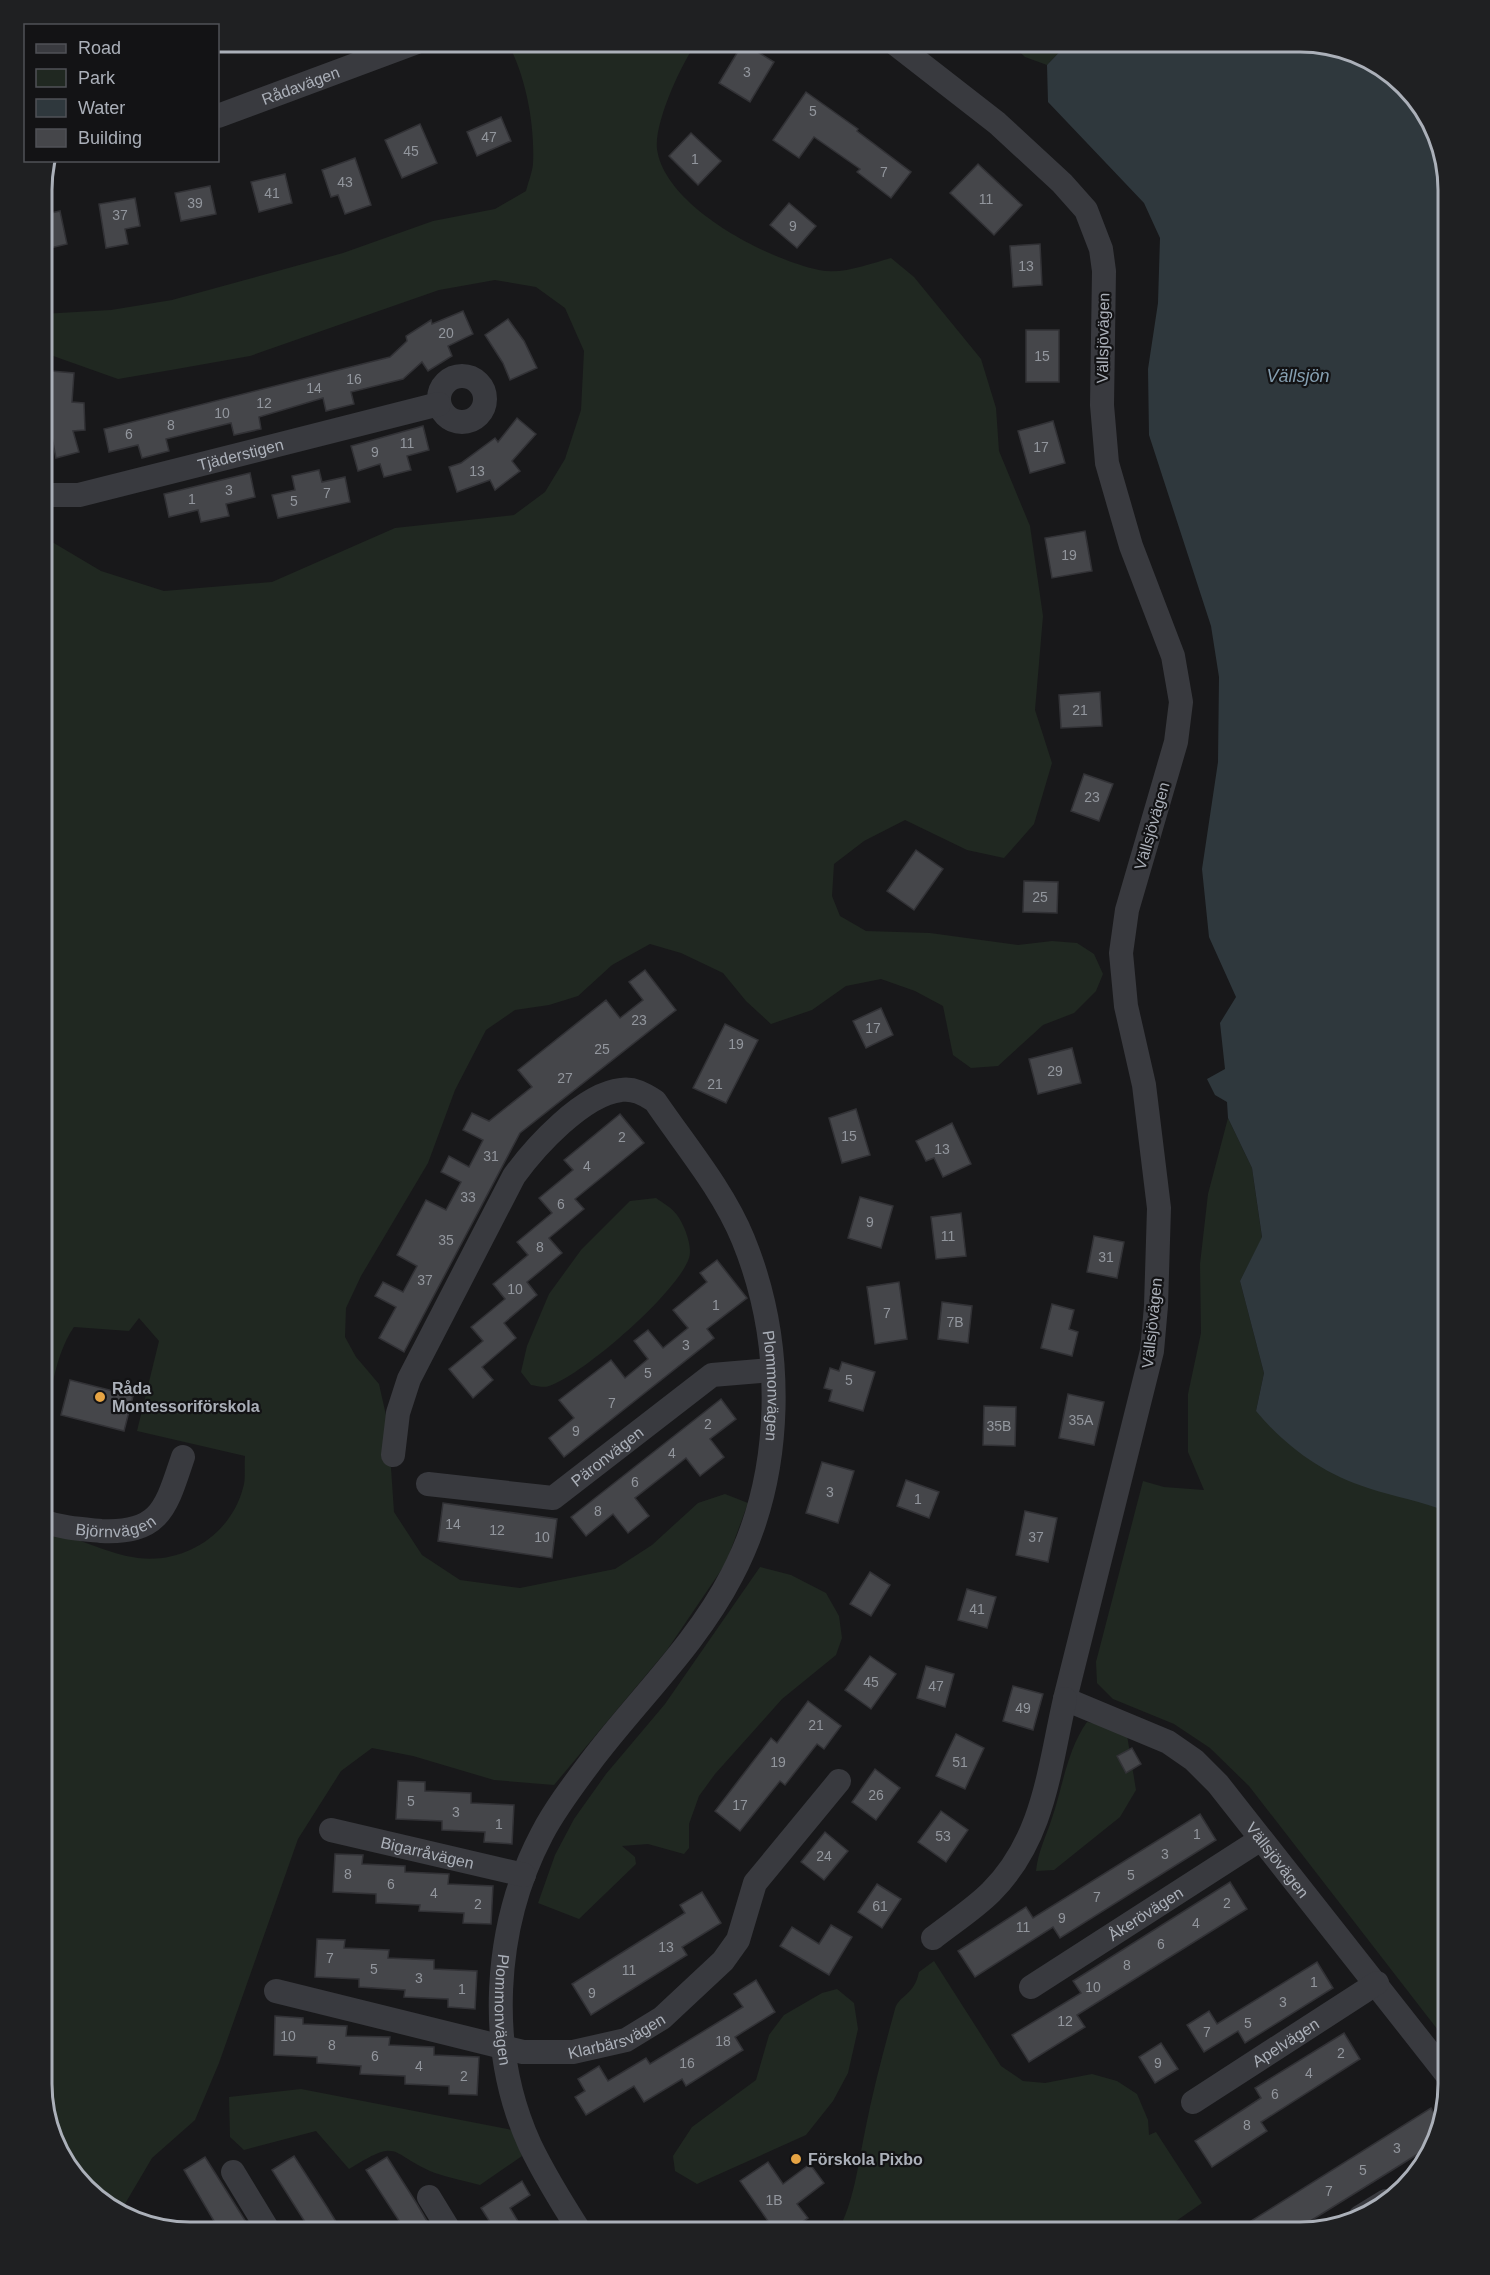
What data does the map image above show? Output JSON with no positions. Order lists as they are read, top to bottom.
{
  "streets": {
    "street": [
      "Rådavägen",
      "Vällsjövägen",
      "Tjäderstigen",
      "Plommonvägen",
      "Päronvägen",
      "Björnvägen",
      "Bigarråvägen",
      "Åkerövägen",
      "Klarbärsvägen",
      "Apelvägen"
    ]
  },
  "crossings": [
    ["Vällsjövägen", "Åkerövägen"],
    ["Vällsjövägen", "Apelvägen"],
    ["Plommonvägen", "Päronvägen"],
    ["Plommonvägen", "Bigarråvägen"],
    ["Plommonvägen", "Klarbärsvägen"]
  ],
  "water": ["Vällsjön"],
  "places": ["Råda Montessoriförskola", "Förskola Pixbo"],
  "house_numbers": [
    "3",
    "5",
    "47",
    "45",
    "1",
    "7",
    "43",
    "41",
    "11",
    "39",
    "37",
    "9",
    "13",
    "20",
    "15",
    "16",
    "14",
    "12",
    "10",
    "8",
    "6",
    "11",
    "17",
    "9",
    "13",
    "3",
    "7",
    "1",
    "5",
    "19",
    "21",
    "23",
    "25",
    "23",
    "17",
    "19",
    "25",
    "29",
    "27",
    "21",
    "15",
    "2",
    "13",
    "31",
    "4",
    "33",
    "6",
    "9",
    "11",
    "35",
    "8",
    "31",
    "37",
    "10",
    "1",
    "7",
    "7B",
    "3",
    "5",
    "5",
    "7",
    "35A",
    "2",
    "35B",
    "9",
    "4",
    "6",
    "3",
    "1",
    "8",
    "14",
    "12",
    "10",
    "37",
    "41",
    "45",
    "47",
    "49",
    "21",
    "19",
    "51",
    "26",
    "5",
    "17",
    "3",
    "1",
    "1",
    "53",
    "3",
    "24",
    "8",
    "5",
    "6",
    "4",
    "7",
    "2",
    "2",
    "61",
    "9",
    "4",
    "11",
    "6",
    "13",
    "7",
    "8",
    "5",
    "11",
    "3",
    "1",
    "10",
    "1",
    "9",
    "3",
    "12",
    "5",
    "7",
    "10",
    "18",
    "8",
    "2",
    "6",
    "16",
    "9",
    "4",
    "4",
    "2",
    "6",
    "8",
    "3",
    "5",
    "7",
    "1B"
  ],
  "legend": [
    "Road",
    "Park",
    "Water",
    "Building"
  ]
}
